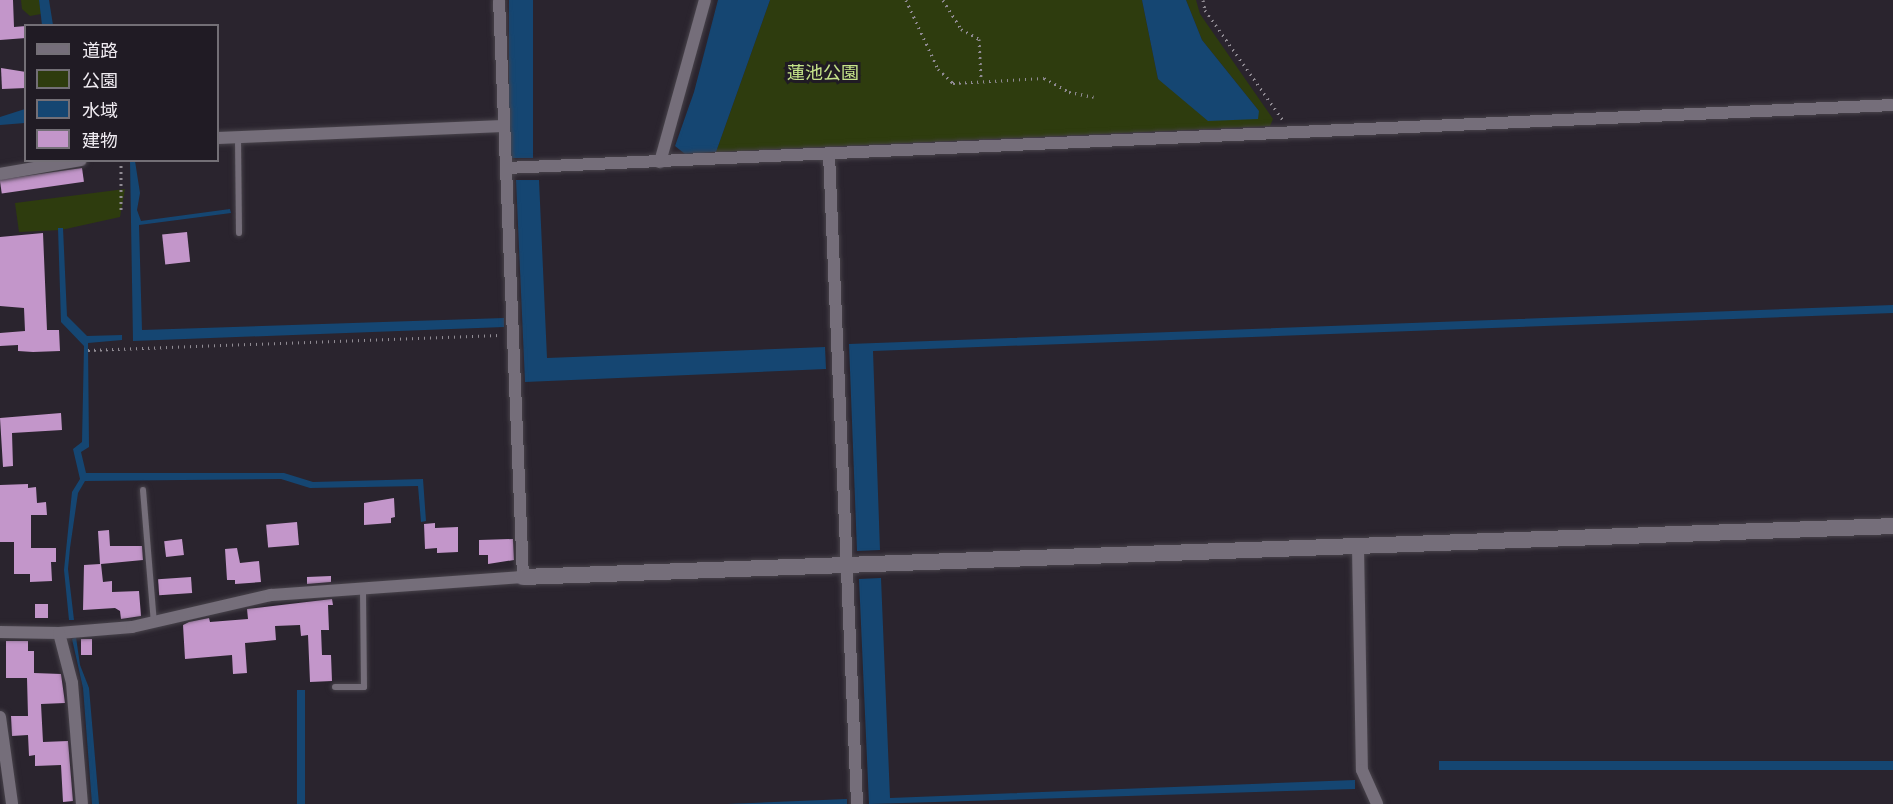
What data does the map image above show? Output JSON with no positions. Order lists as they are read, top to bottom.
{
  "parks": ["蓮池公園"],
  "legend": [
    "道路",
    "公園",
    "水域",
    "建物"
  ]
}
